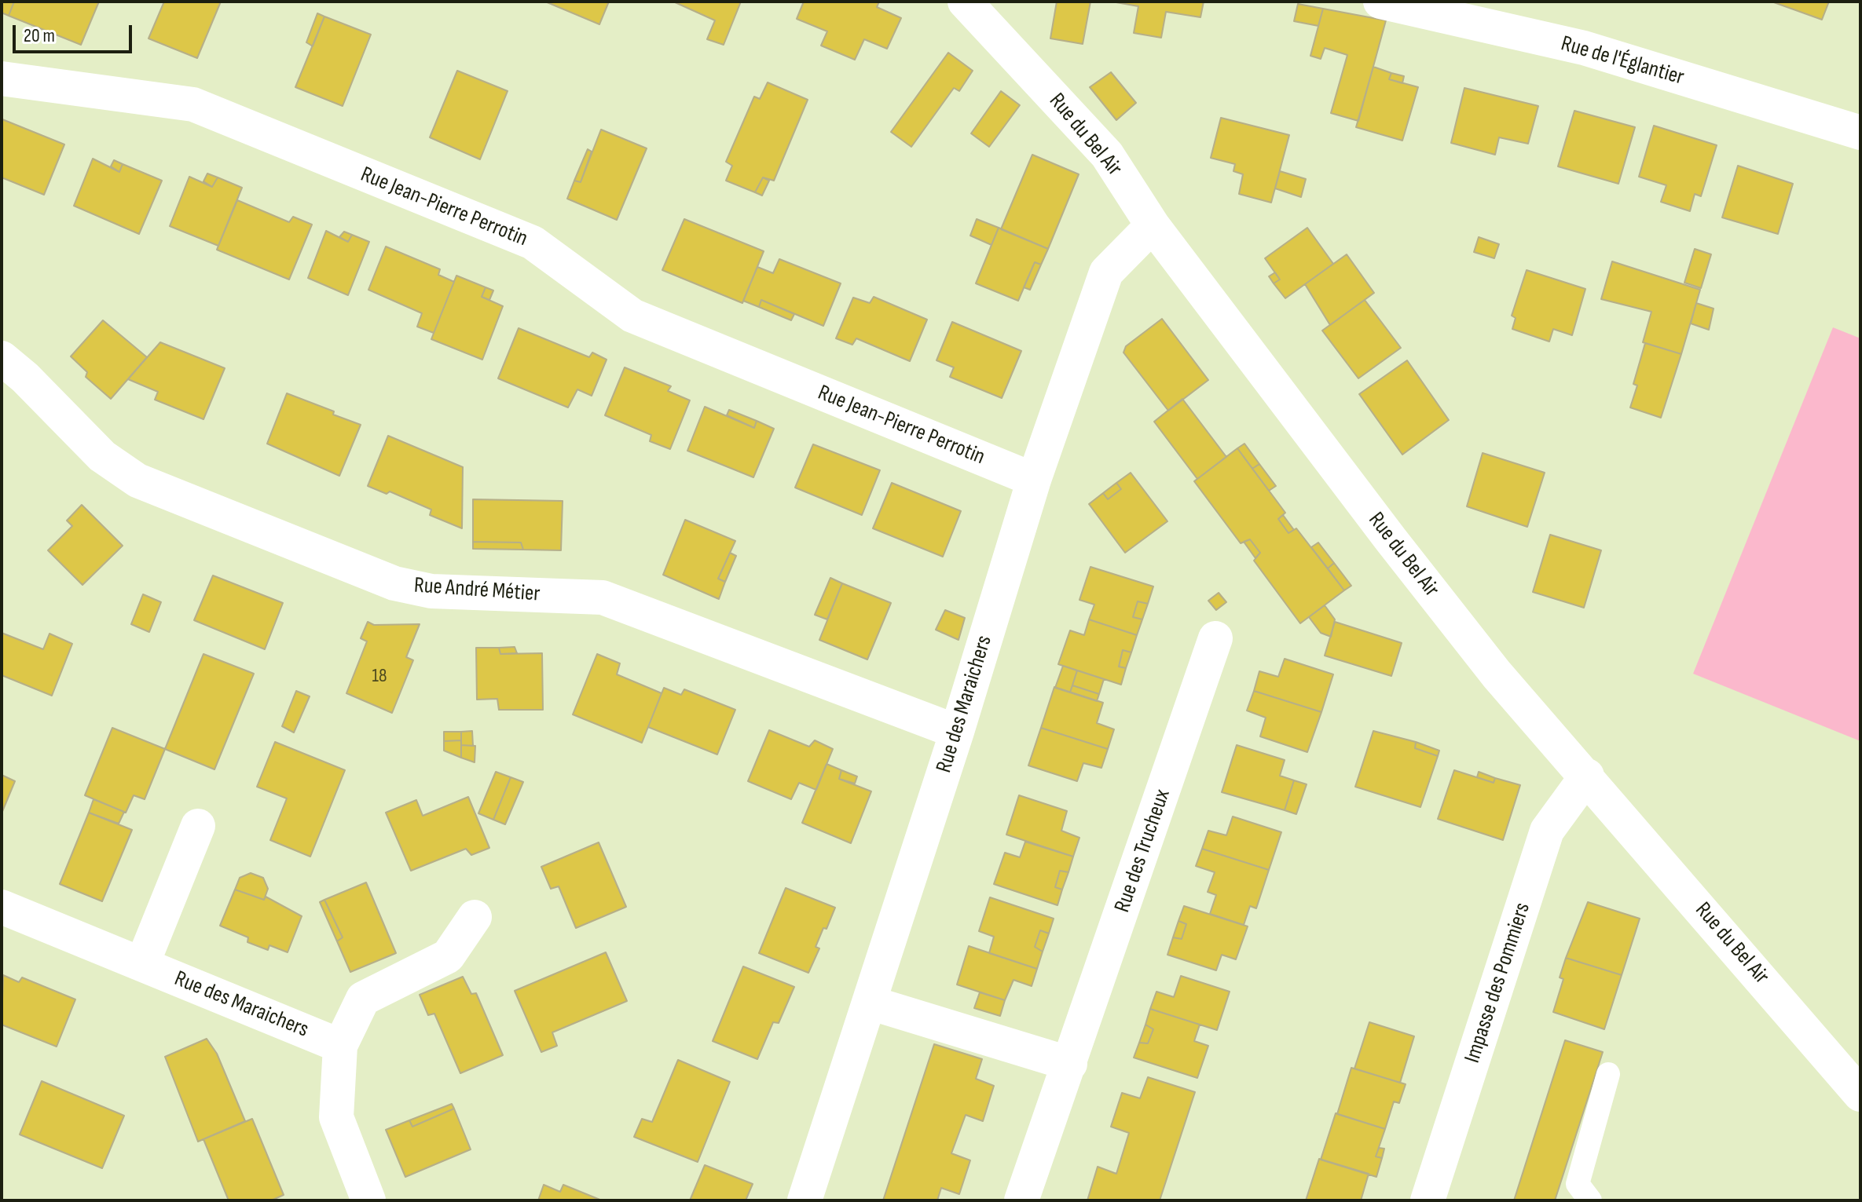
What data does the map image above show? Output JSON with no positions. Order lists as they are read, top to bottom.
{
  "streets": {
    "street": [
      "Rue de l'Églantier",
      "Rue du Bel Air",
      "Rue Jean-Pierre Perrotin",
      "Rue André Métier",
      "Rue des Maraichers",
      "Rue des Trucheux",
      "Impasse des Pommiers"
    ]
  },
  "crossings": [
    ["Rue du Bel Air", "Rue des Maraichers"],
    ["Rue du Bel Air", "Impasse des Pommiers"],
    ["Rue Jean-Pierre Perrotin", "Rue des Maraichers"],
    ["Rue André Métier", "Rue des Maraichers"]
  ],
  "house_numbers": ["18"],
  "scale_bar": "20 m"
}
